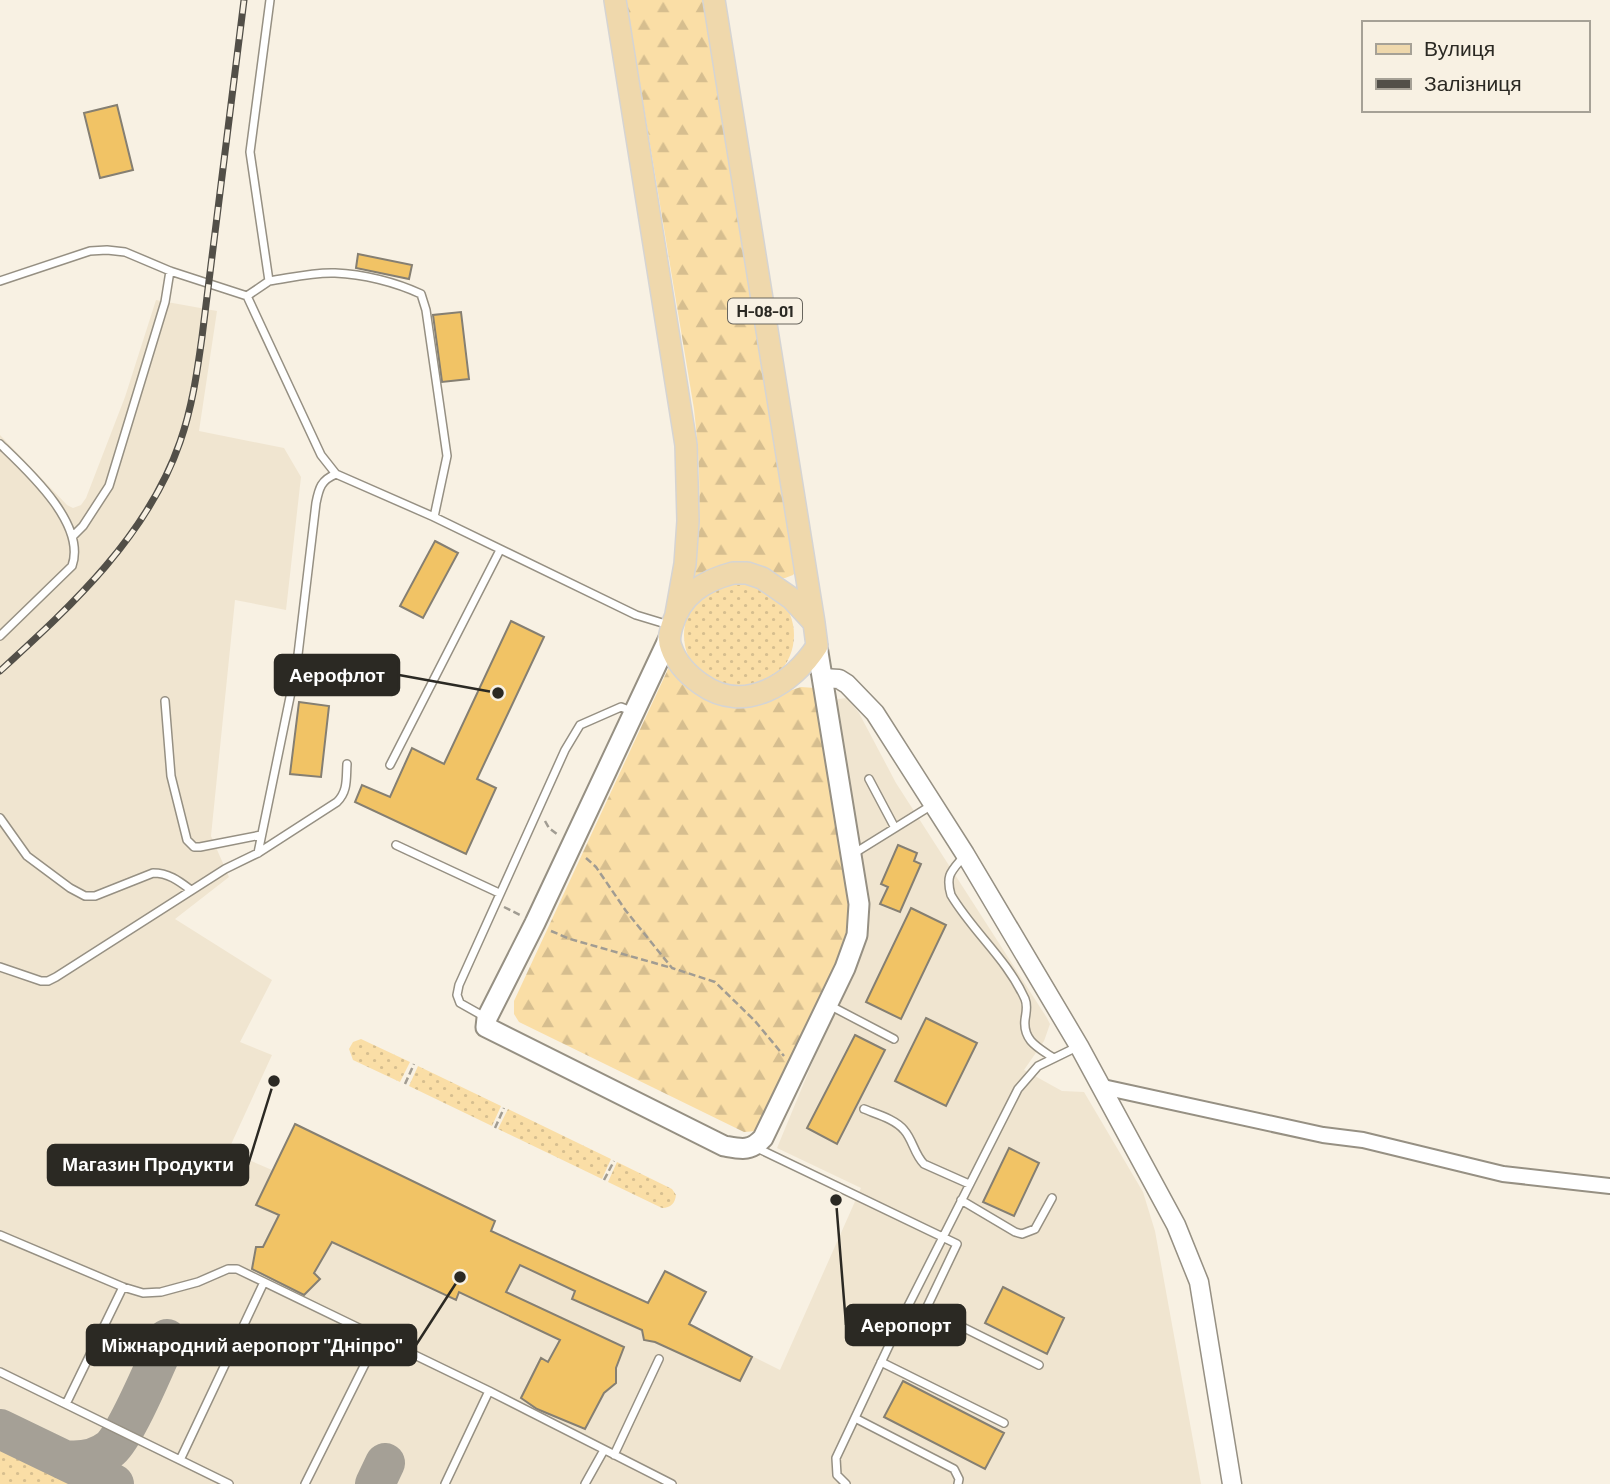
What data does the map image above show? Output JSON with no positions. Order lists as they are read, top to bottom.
{
  "streets": {
    "main road": ["Н-08-01"]
  },
  "places": [
    "Аерофлот",
    "Магазин Продукти",
    "Аеропорт",
    "Міжнародний аеропорт \"Дніпро\""
  ],
  "legend": ["Вулиця", "Залізниця"]
}
